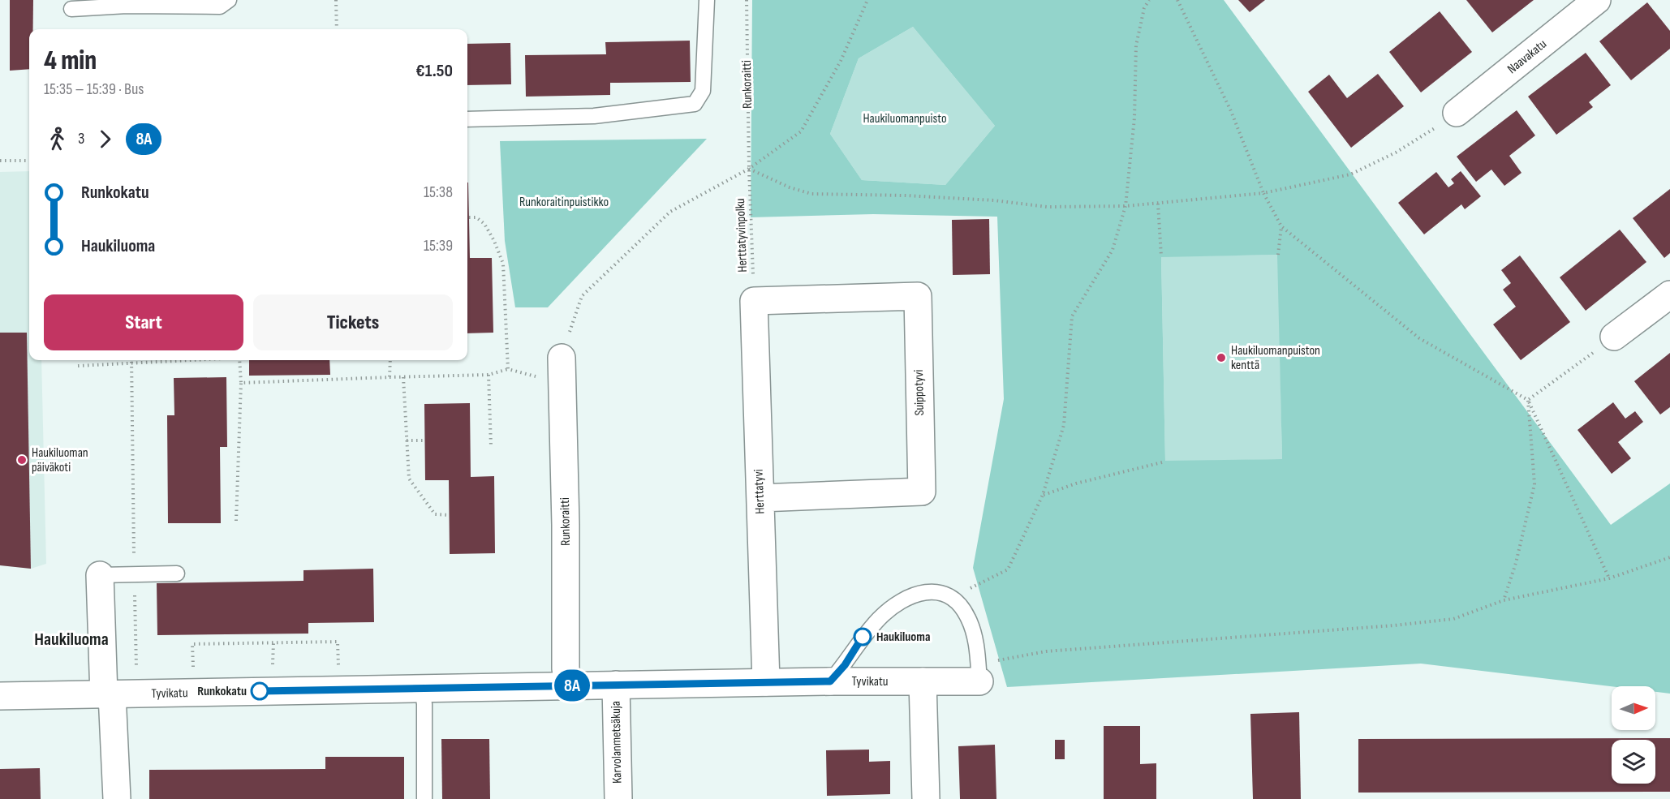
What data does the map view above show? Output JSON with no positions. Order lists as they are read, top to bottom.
{
  "streets": {
    "street": [
      "Naavakatu",
      "Runkoraitti",
      "Suippotyvi",
      "Herttatyvi",
      "Tyvikatu",
      "Karvolanmetsäkuja"
    ],
    "path": ["Herttatyvinpolku"]
  },
  "crossings": [
    ["Runkoraitti", "Herttatyvinpolku"],
    ["Runkoraitti", "Tyvikatu"],
    ["Herttatyvinpolku", "Suippotyvi"],
    ["Herttatyvinpolku", "Herttatyvi"],
    ["Suippotyvi", "Herttatyvi"],
    ["Herttatyvi", "Tyvikatu"],
    ["Tyvikatu", "Karvolanmetsäkuja"]
  ],
  "districts": ["Haukiluoma"],
  "parks": ["Haukiluomanpuisto", "Runkoraitinpuistikko"],
  "places": [
    "Haukiluomanpuiston kenttä",
    "Haukiluoman päiväkoti",
    "Haukiluoma",
    "Runkokatu"
  ],
  "lines": ["bus line 8A"],
  "north": "right",
  "page": {
    "on_map": "8A",
    "heading": ["4 min", "15:35 – 15:39 · Bus", "€1.50"],
    "legs": ["3", "8A"],
    "list": [
      {
        "name": "Runkokatu",
        "value": "15:38"
      },
      {
        "name": "Haukiluoma",
        "value": "15:39"
      }
    ],
    "buttons": ["Start", "Tickets"]
  }
}
